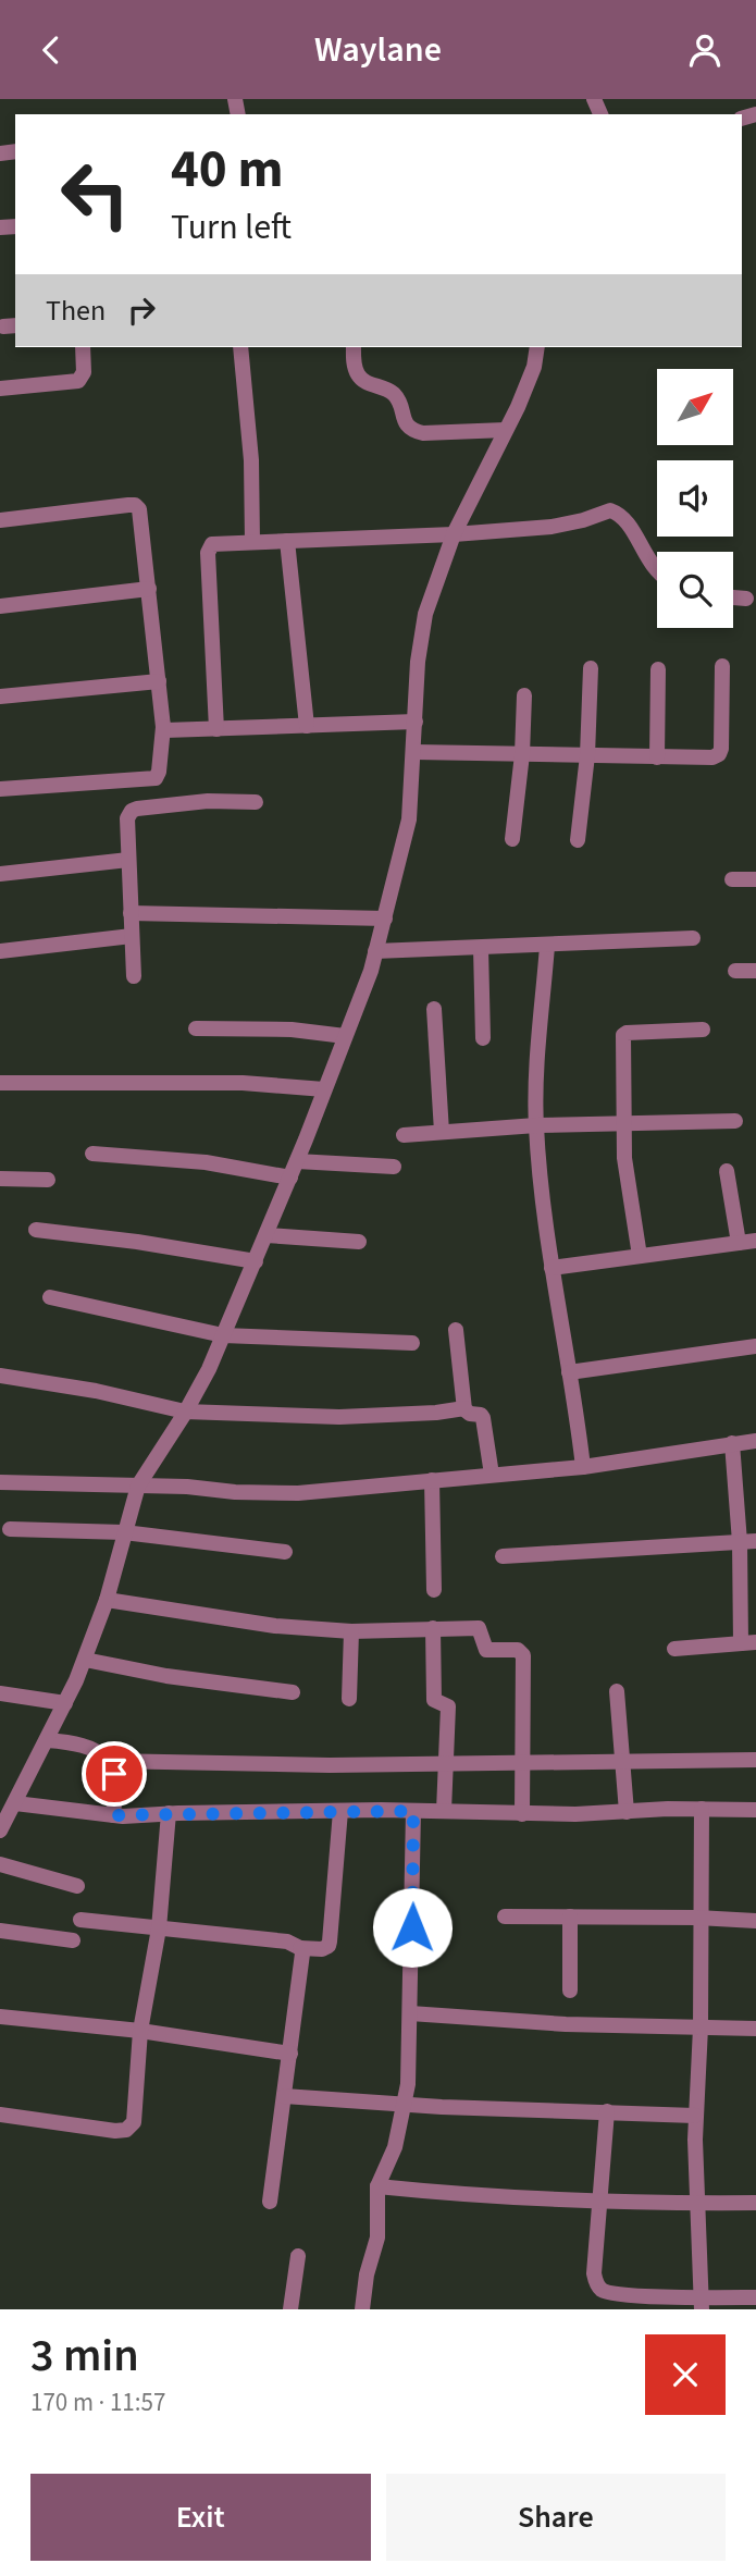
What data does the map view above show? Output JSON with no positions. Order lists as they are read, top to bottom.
{
  "north": "top right",
  "page": {
    "header": "Waylane",
    "turn": ["40 m", "Turn left"],
    "then": "Then",
    "heading": ["3 min", "170 m · 11:57"],
    "buttons": ["Exit", "Share"]
  }
}
